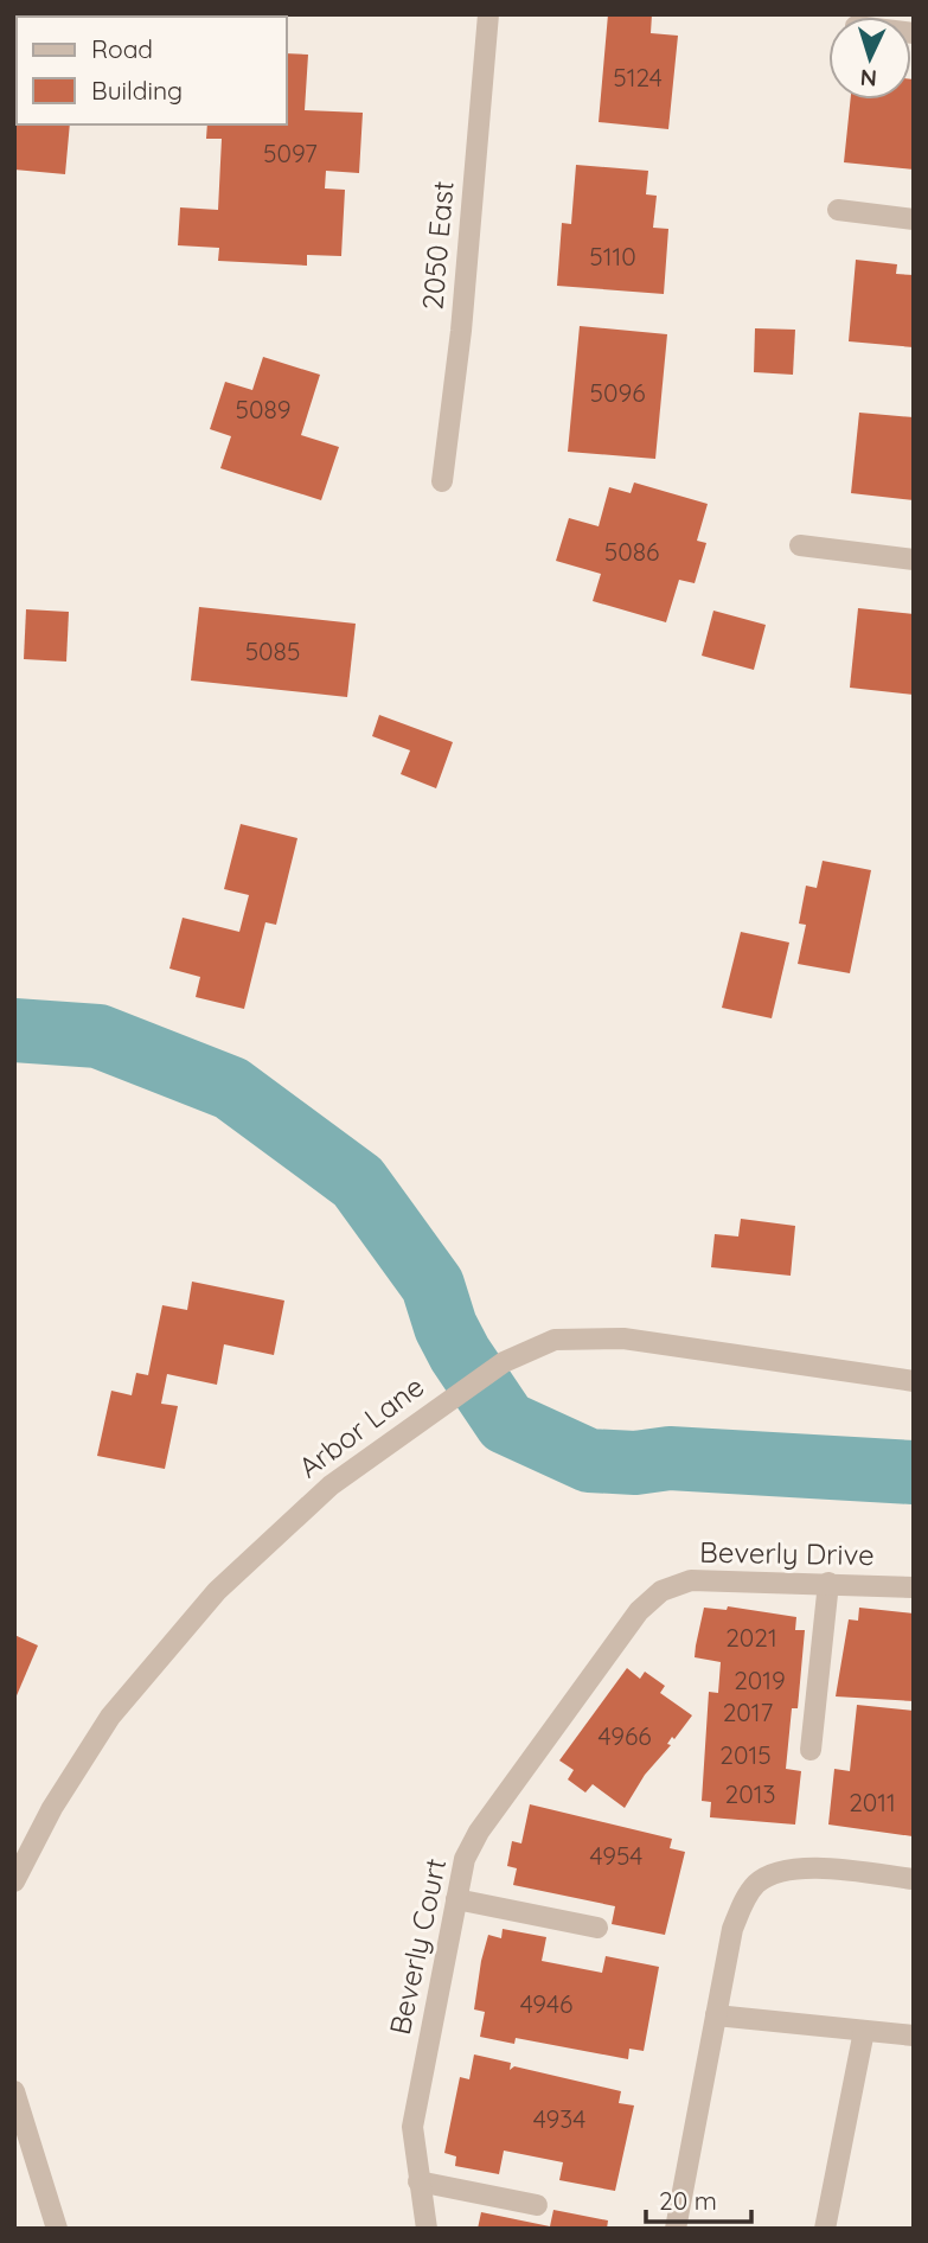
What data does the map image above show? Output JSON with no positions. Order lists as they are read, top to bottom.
{
  "streets": {
    "street": [
      "2050 East",
      "Arbor Lane",
      "Beverly Drive",
      "Beverly Court"
    ]
  },
  "crossings": [
    ["Beverly Drive", "Beverly Court"]
  ],
  "house_numbers": [
    "5124",
    "5097",
    "5110",
    "5096",
    "5089",
    "5086",
    "5085",
    "2021",
    "2019",
    "2017",
    "4966",
    "2015",
    "2013",
    "2011",
    "4954",
    "4946",
    "4934"
  ],
  "legend": ["Road", "Building"],
  "scale_bar": "20 m",
  "north": "bottom"
}
